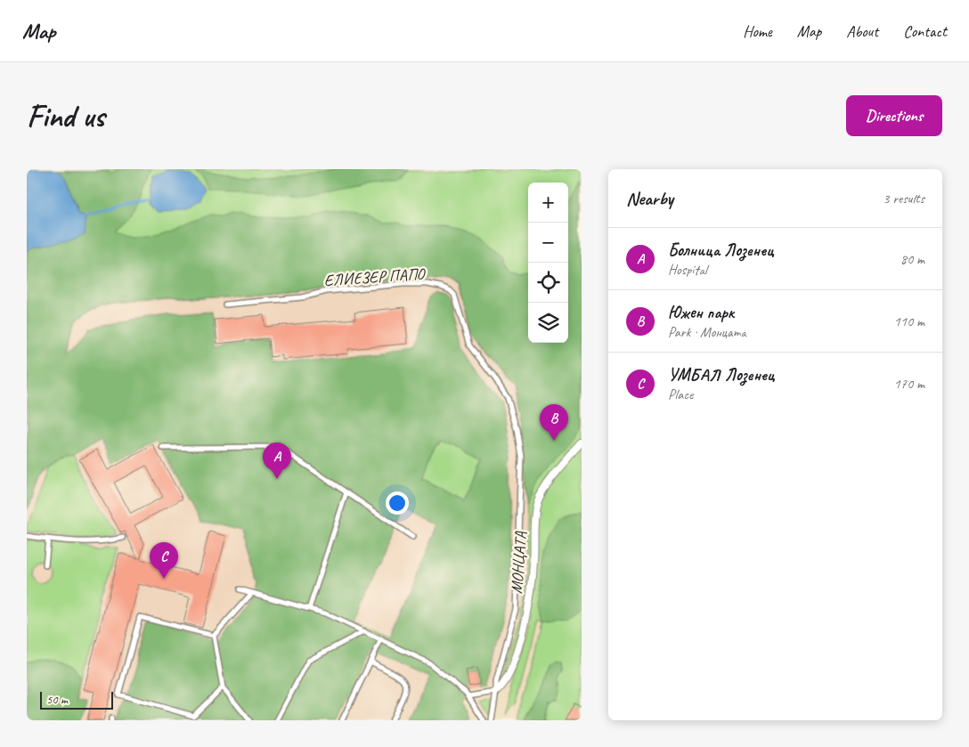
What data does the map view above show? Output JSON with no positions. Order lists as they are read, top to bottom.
{
  "streets": {
    "street": ["МОНЦАТА"],
    "lane": ["ЕЛИЕЗЕР ПАПО"]
  },
  "crossings": [
    ["ЕЛИЕЗЕР ПАПО", "МОНЦАТА"]
  ],
  "scale_bar": "50 m",
  "page": {
    "header": "Map",
    "nav": [
      "Home",
      "Map",
      "About",
      "Contact"
    ],
    "buttons": "Directions",
    "title": "Find us",
    "heading": ["Nearby", "3 results"],
    "map_buttons": ["+", "−"],
    "list": [
      {
        "mark": "A",
        "name": "Болница Лозенец",
        "note": "Hospital",
        "value": "80 m"
      },
      {
        "mark": "B",
        "name": "Южен парк",
        "note": "Park · Монцата",
        "value": "110 m"
      },
      {
        "mark": "C",
        "name": "УМБАЛ Лозенец",
        "note": "Place",
        "value": "170 m"
      }
    ],
    "pins": ["B", "A", "C"],
    "scale": "50 m"
  }
}
